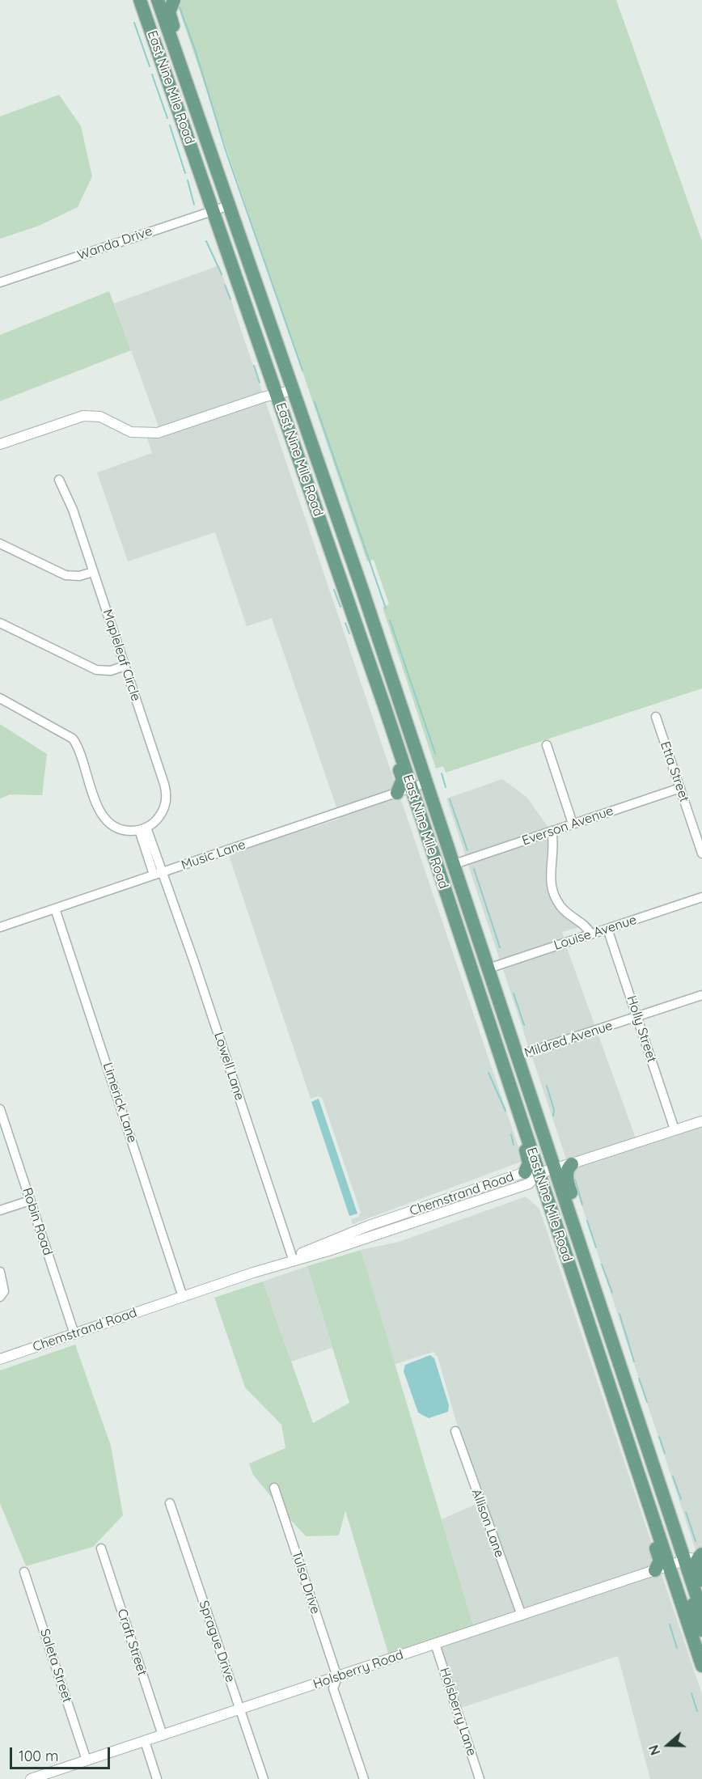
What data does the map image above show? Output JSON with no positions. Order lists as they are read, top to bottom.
{
  "streets": {
    "main road": ["East Nine Mile Road"],
    "street": [
      "Wanda Drive",
      "Mapleleaf Circle",
      "Etta Street",
      "Everson Avenue",
      "Music Lane",
      "Louise Avenue",
      "Holly Street",
      "Mildred Avenue",
      "Lowell Lane",
      "Limerick Lane",
      "Chemstrand Road",
      "Robin Road",
      "Allison Lane",
      "Tulsa Drive",
      "Sprague Drive",
      "Craft Street",
      "Saleta Street",
      "Holsberry Road",
      "Holsberry Lane"
    ]
  },
  "crossings": [
    ["East Nine Mile Road", "Wanda Drive"],
    ["East Nine Mile Road", "Everson Avenue"],
    ["East Nine Mile Road", "Music Lane"],
    ["East Nine Mile Road", "Louise Avenue"],
    ["East Nine Mile Road", "Mildred Avenue"],
    ["East Nine Mile Road", "Chemstrand Road"],
    ["East Nine Mile Road", "Holsberry Road"],
    ["Etta Street", "Everson Avenue"],
    ["Music Lane", "Lowell Lane"],
    ["Music Lane", "Limerick Lane"],
    ["Louise Avenue", "Holly Street"],
    ["Holly Street", "Mildred Avenue"],
    ["Holly Street", "Chemstrand Road"],
    ["Lowell Lane", "Chemstrand Road"],
    ["Limerick Lane", "Chemstrand Road"],
    ["Chemstrand Road", "Robin Road"],
    ["Allison Lane", "Holsberry Road"],
    ["Tulsa Drive", "Holsberry Road"],
    ["Sprague Drive", "Holsberry Road"],
    ["Craft Street", "Holsberry Road"],
    ["Saleta Street", "Holsberry Road"],
    ["Holsberry Road", "Holsberry Lane"]
  ],
  "scale_bar": "100 m",
  "north": "left"
}
